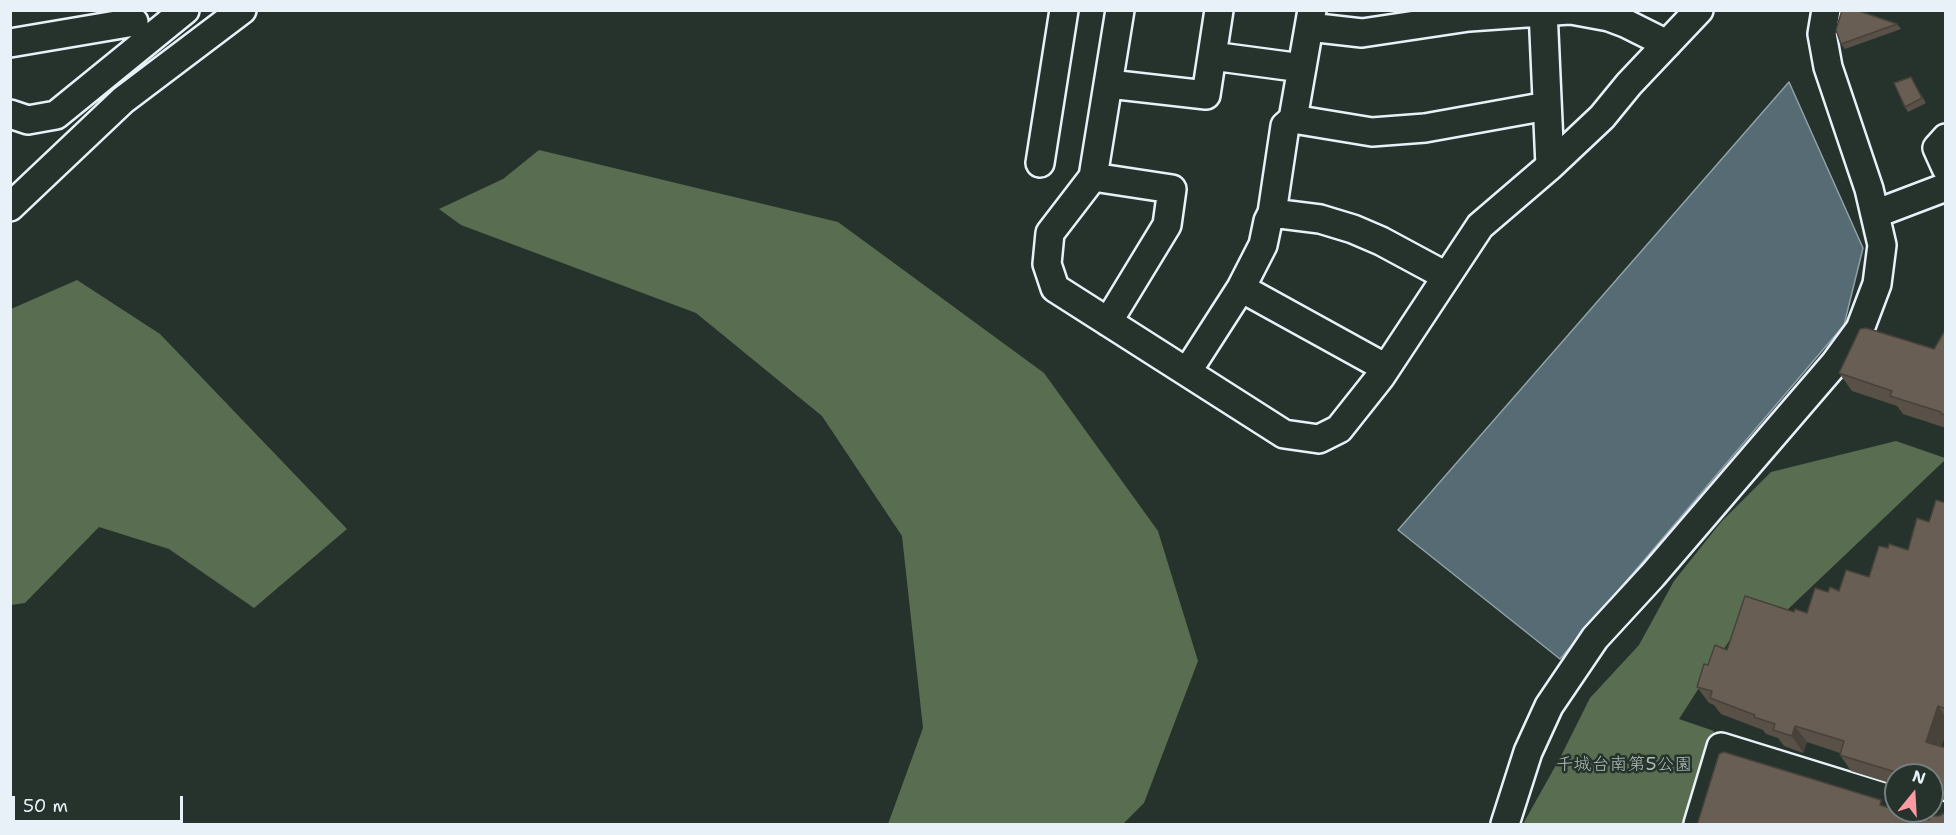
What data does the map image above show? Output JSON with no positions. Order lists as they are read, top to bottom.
{
  "parks": ["千城台南第5公園"],
  "scale_bar": "50 m",
  "north": "top"
}
